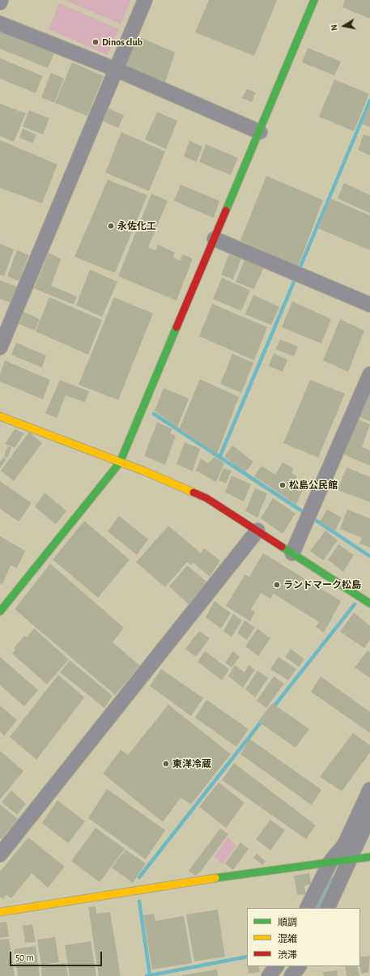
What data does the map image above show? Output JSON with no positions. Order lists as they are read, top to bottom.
{
  "places": [
    "Dinos club",
    "永佐化工",
    "松島公民館",
    "ランドマーク松島",
    "東洋冷蔵"
  ],
  "legend": ["順調", "混雑", "渋滞"],
  "scale_bar": "50 m",
  "north": "left"
}
